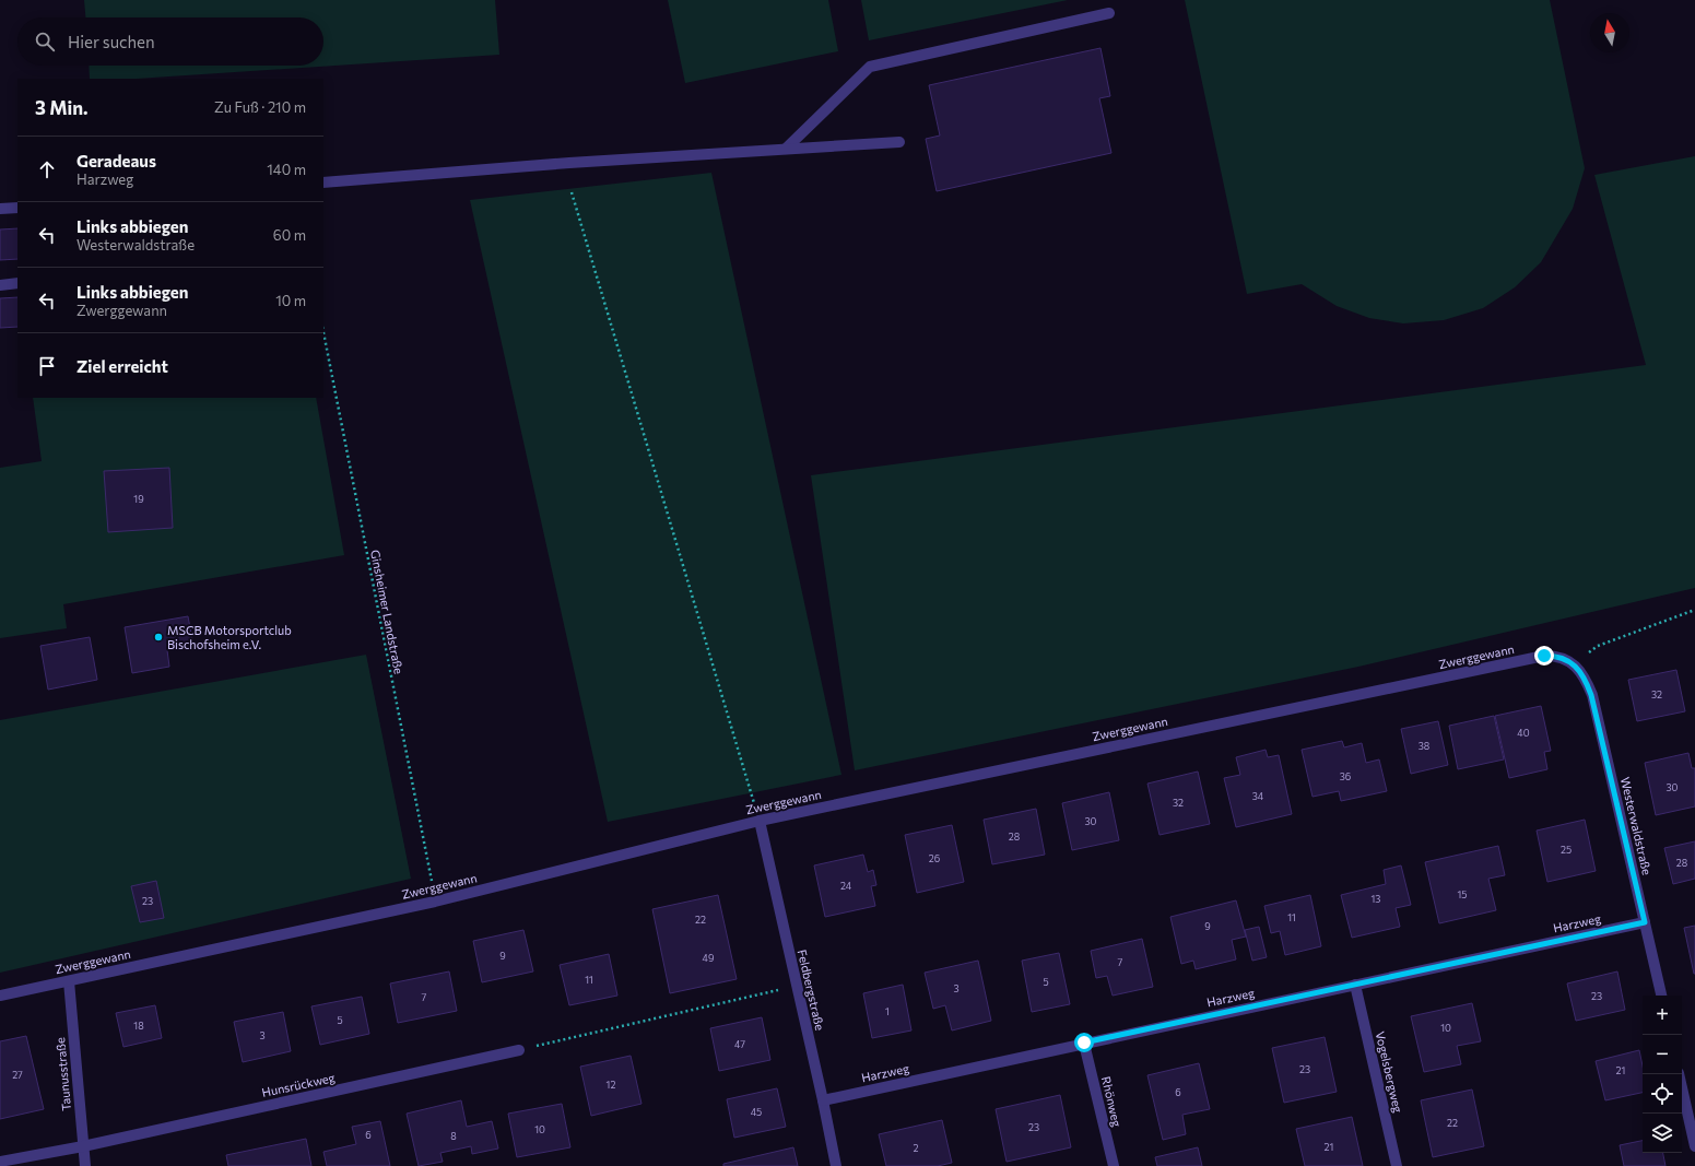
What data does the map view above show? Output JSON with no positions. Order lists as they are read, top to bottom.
{
  "streets": {
    "street": [
      "Zwerggewann",
      "Westerwaldstraße",
      "Harzweg",
      "Feldbergstraße",
      "Vogelsbergweg",
      "Taunusstraße",
      "Hunsrückweg",
      "Rhönweg"
    ],
    "path": ["Ginsheimer Landstraße"]
  },
  "crossings": [
    ["Ginsheimer Landstraße", "Zwerggewann"],
    ["Zwerggewann", "Westerwaldstraße"],
    ["Zwerggewann", "Feldbergstraße"],
    ["Zwerggewann", "Taunusstraße"],
    ["Westerwaldstraße", "Harzweg"],
    ["Harzweg", "Feldbergstraße"],
    ["Harzweg", "Vogelsbergweg"],
    ["Harzweg", "Rhönweg"],
    ["Taunusstraße", "Hunsrückweg"]
  ],
  "places": ["MSCB Motorsportclub Bischofsheim e.V."],
  "house_numbers": [
    "19",
    "32",
    "40",
    "38",
    "36",
    "30",
    "34",
    "32",
    "30",
    "28",
    "25",
    "26",
    "28",
    "24",
    "15",
    "13",
    "23",
    "11",
    "22",
    "9",
    "9",
    "49",
    "7",
    "11",
    "5",
    "3",
    "23",
    "7",
    "1",
    "5",
    "18",
    "10",
    "3",
    "47",
    "23",
    "21",
    "27",
    "12",
    "6",
    "45",
    "22",
    "23",
    "10",
    "6",
    "8",
    "21",
    "2"
  ],
  "north": "top",
  "page": {
    "search": "Hier suchen",
    "heading": ["3 Min.", "Zu Fuß · 210 m"],
    "list": [
      ["Geradeaus", "Harzweg", "140 m"],
      ["Links abbiegen", "Westerwaldstraße", "60 m"],
      ["Links abbiegen", "Zwerggewann", "10 m"],
      "Ziel erreicht"
    ],
    "map_buttons": ["+", "−"]
  }
}
